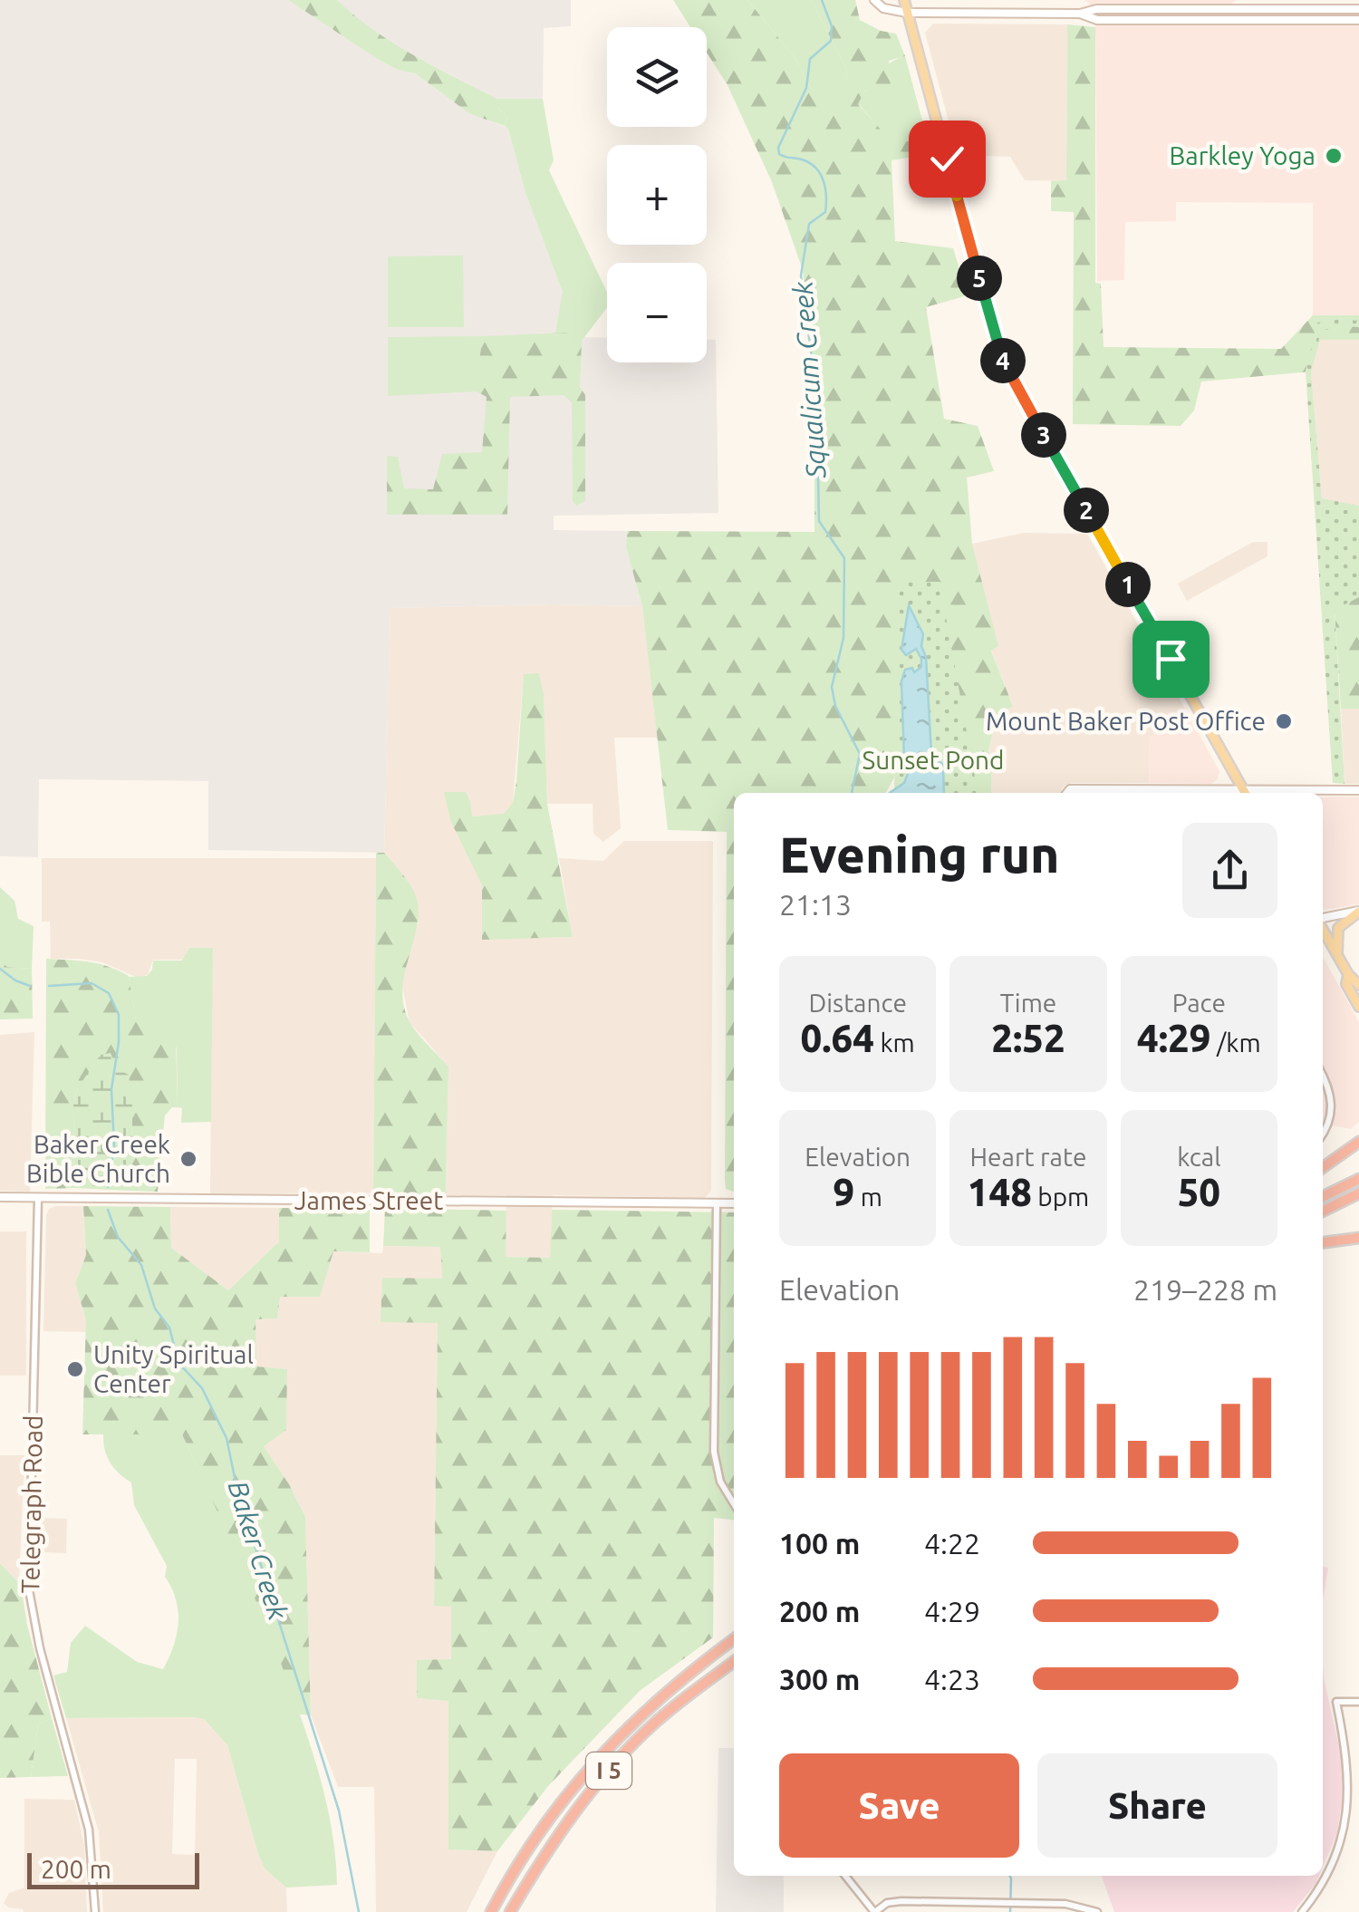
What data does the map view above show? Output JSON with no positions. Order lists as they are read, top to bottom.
{
  "streets": {
    "highway": ["I 5"],
    "main road": ["James Street"],
    "street": ["Telegraph Road"]
  },
  "crossings": [
    ["James Street", "Telegraph Road"]
  ],
  "water": ["Squalicum Creek", "Baker Creek"],
  "parks": ["Sunset Pond"],
  "places": [
    "Barkley Yoga",
    "Mount Baker Post Office",
    "Baker Creek Bible Church",
    "Unity Spiritual Center"
  ],
  "scale_bar": "200 m",
  "page": {
    "map_buttons": ["+", "−"],
    "pins": [
      "5",
      "4",
      "3",
      "2",
      "1"
    ],
    "heading": ["Evening run", "21:13"],
    "stats": [
      ["Distance", "0.64 km"],
      ["Time", "2:52"],
      ["Pace", "4:29 /km"],
      ["Elevation", "9 m"],
      ["Heart rate", "148 bpm"],
      ["kcal", "50"]
    ],
    "chart": ["Elevation", "219–228 m"],
    "list": [
      {
        "name": "100 m",
        "note": "4:22"
      },
      {
        "name": "200 m",
        "note": "4:29"
      },
      {
        "name": "300 m",
        "note": "4:23"
      }
    ],
    "buttons": ["Save", "Share"],
    "scale": "200 m"
  }
}
